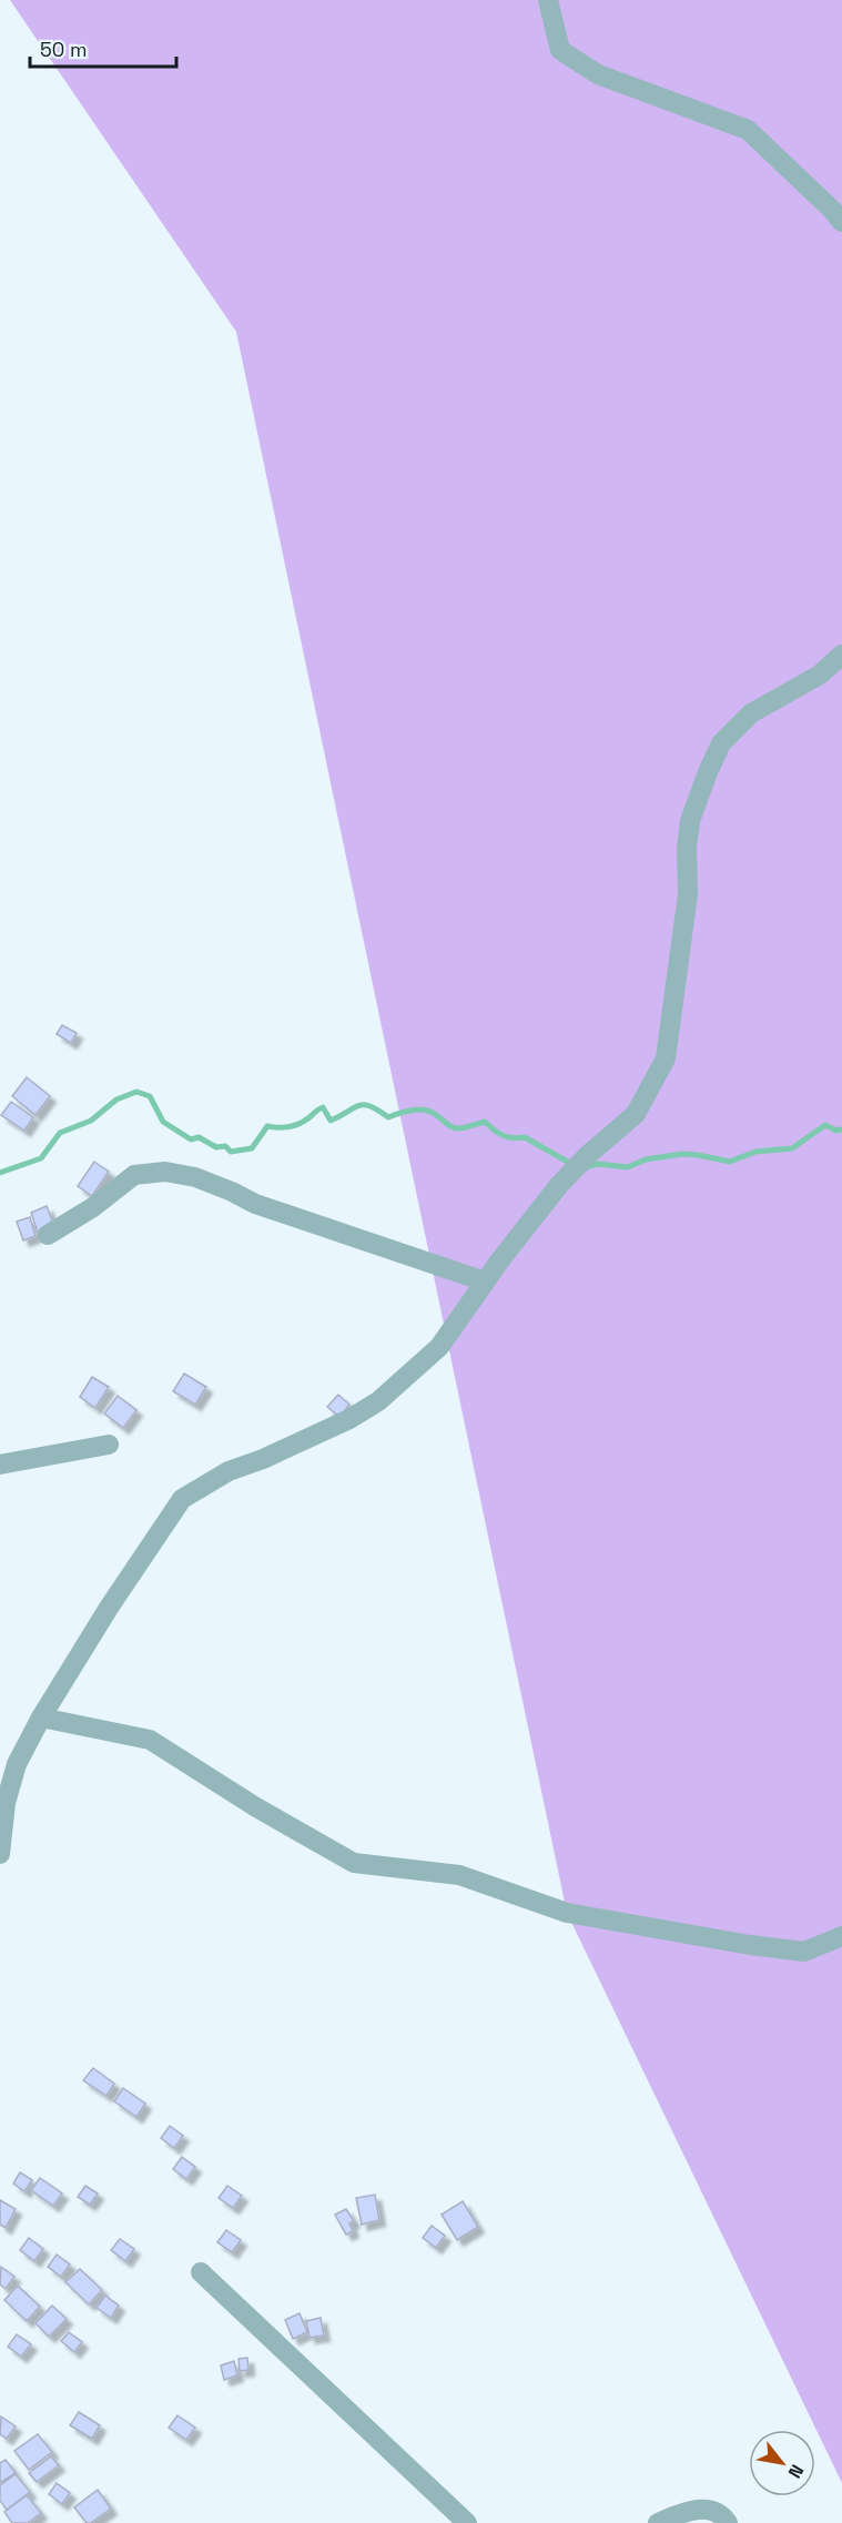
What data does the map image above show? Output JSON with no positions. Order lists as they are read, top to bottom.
{
  "scale_bar": "50 m",
  "north": "bottom right"
}
